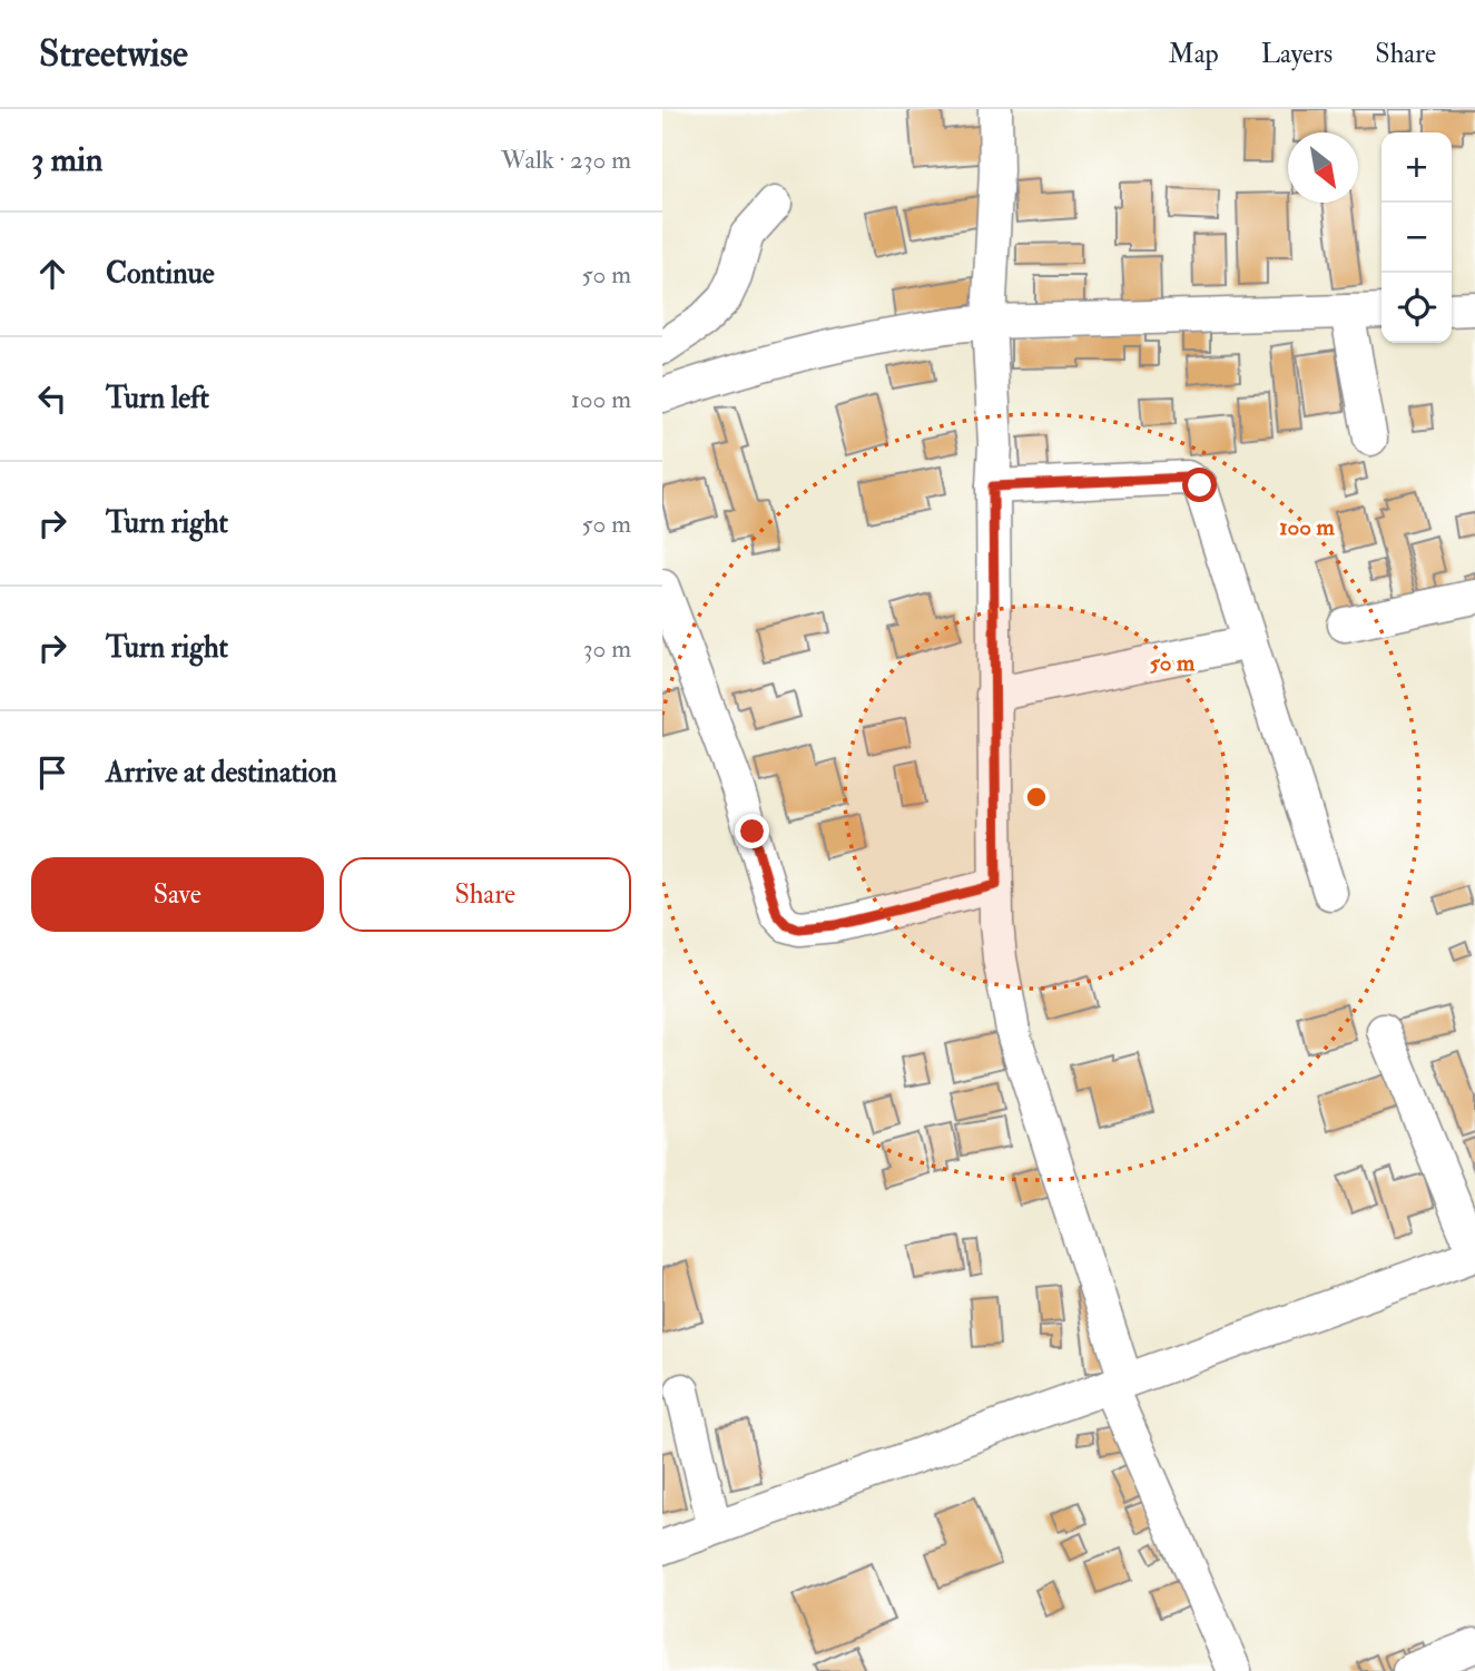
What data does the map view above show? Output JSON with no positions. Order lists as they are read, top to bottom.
{
  "north": "bottom right",
  "page": {
    "header": "Streetwise",
    "nav": ["Map", "Layers", "Share"],
    "heading": ["3 min", "Walk · 230 m"],
    "map_buttons": ["+", "−"],
    "list": [
      ["Continue", "50 m"],
      ["Turn left", "100 m"],
      ["Turn right", "50 m"],
      ["Turn right", "30 m"],
      "Arrive at destination"
    ],
    "buttons": ["Save", "Share"]
  },
  "rings": ["100 m", "50 m"]
}
